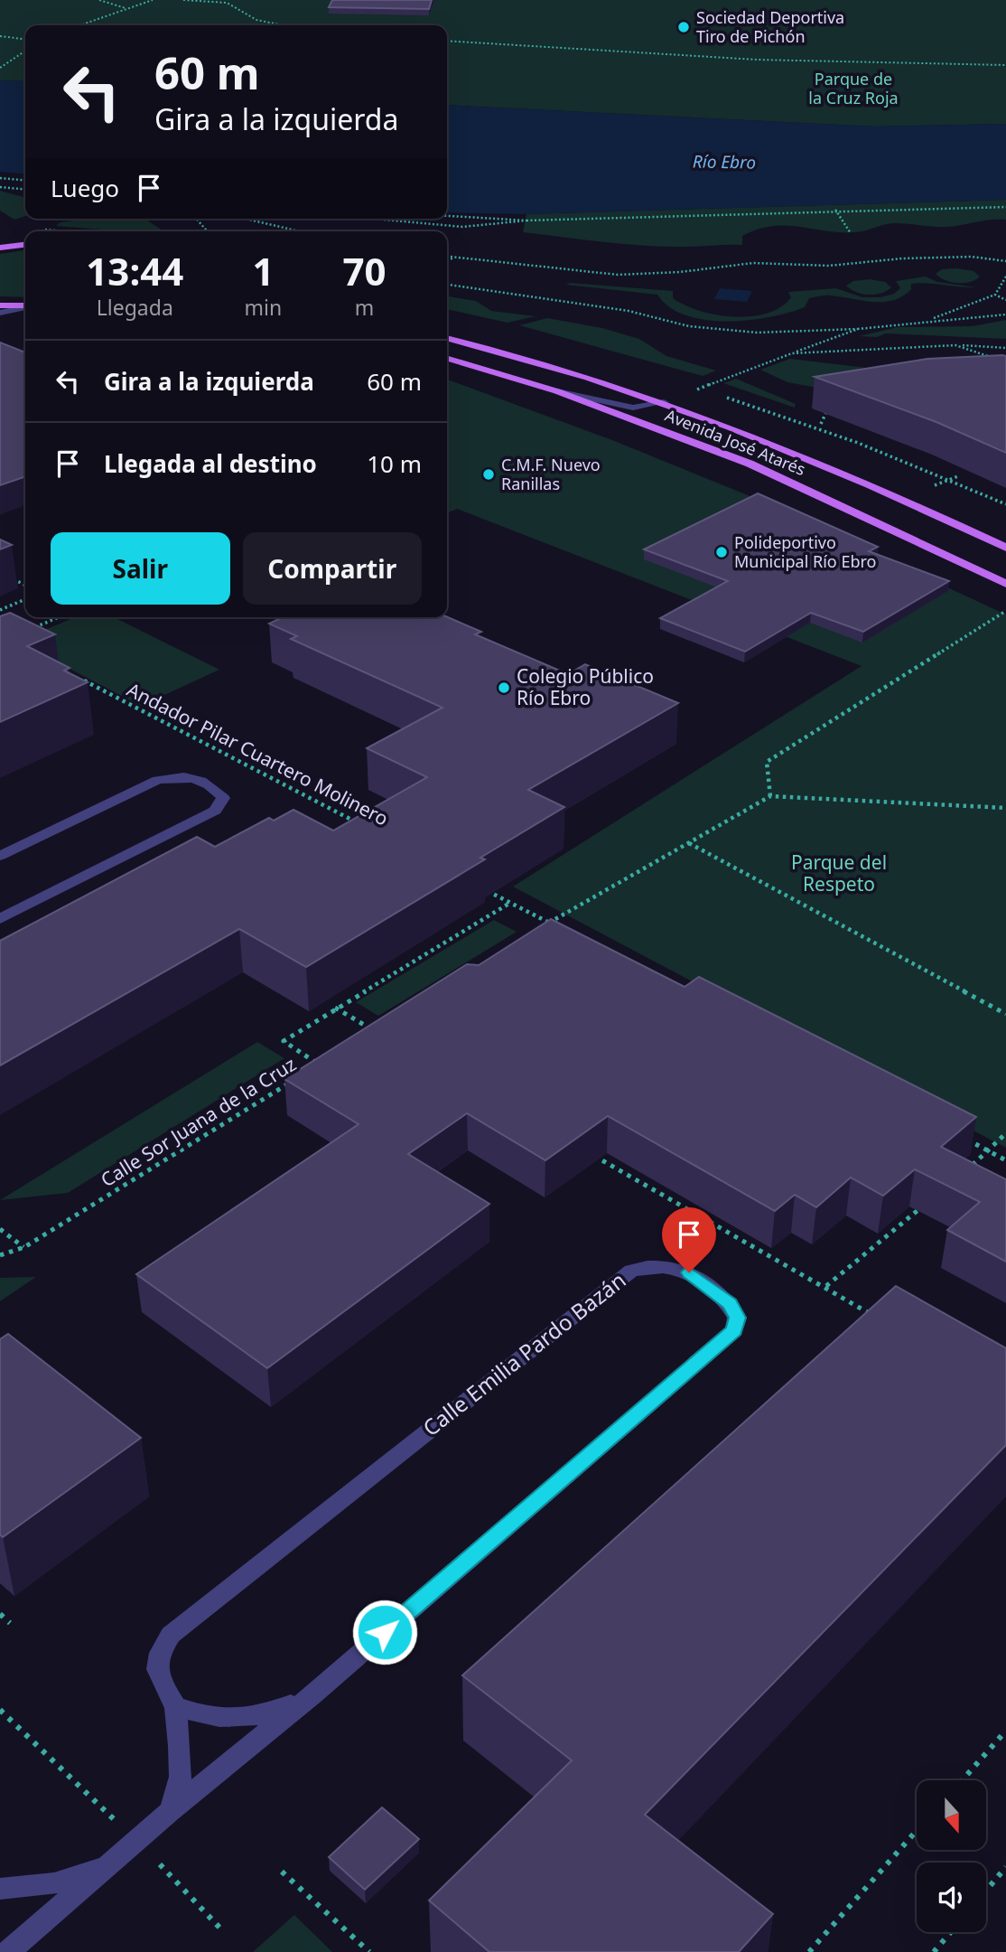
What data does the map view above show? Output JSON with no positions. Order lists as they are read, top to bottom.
{
  "streets": {
    "main road": ["Avenida José Atarés"],
    "street": ["Calle Emilia Pardo Bazán"],
    "path": ["Andador Pilar Cuartero Molinero", "Calle Sor Juana de la Cruz"]
  },
  "water": ["Río Ebro"],
  "parks": ["Parque de la Cruz Roja", "Parque del Respeto"],
  "places": [
    "Sociedad Deportiva Tiro de Pichón",
    "C.M.F. Nuevo Ranillas",
    "Polideportivo Municipal Río Ebro",
    "Colegio Público Río Ebro"
  ],
  "north": "bottom",
  "page": {
    "turn": ["60 m", "Gira a la izquierda"],
    "then": "Luego",
    "eta": [
      "13:44",
      "Llegada",
      "1",
      "min",
      "70",
      "m"
    ],
    "list": [
      {
        "name": "Gira a la izquierda",
        "value": "60 m"
      },
      {
        "name": "Llegada al destino",
        "value": "10 m"
      }
    ],
    "buttons": ["Salir", "Compartir"]
  }
}
